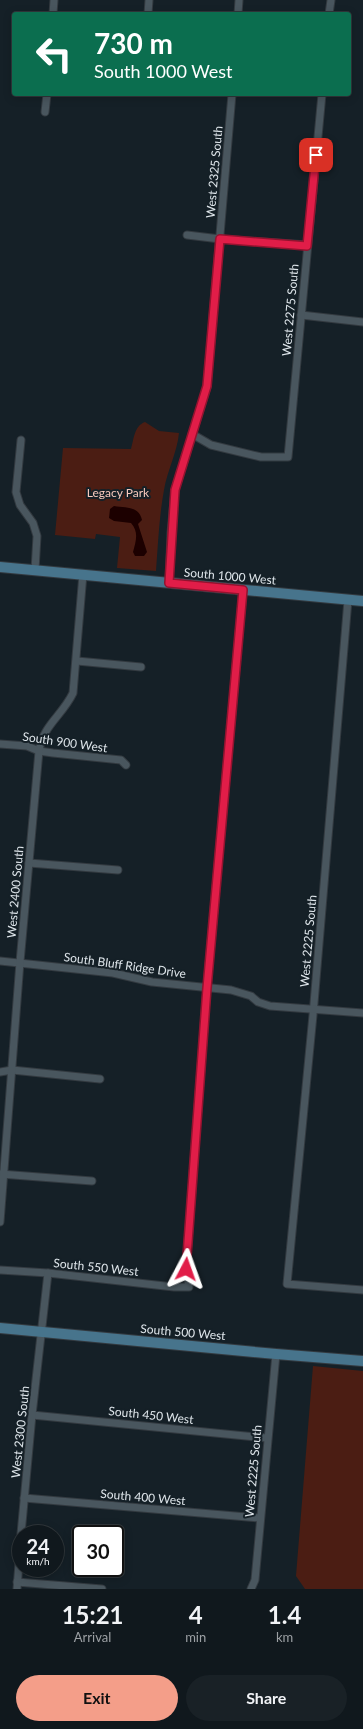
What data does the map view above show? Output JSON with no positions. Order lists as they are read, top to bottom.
{
  "streets": {
    "main road": ["South 1000 West", "South 500 West"],
    "street": [
      "West 2325 South",
      "West 2275 South",
      "South 900 West",
      "West 2400 South",
      "West 2225 South",
      "South Bluff Ridge Drive",
      "South 550 West",
      "South 450 West",
      "West 2300 South",
      "South 400 West"
    ]
  },
  "crossings": [
    ["West 2325 South", "West 2275 South"],
    ["West 2325 South", "South 1000 West"],
    ["South 1000 West", "West 2400 South"],
    ["South 1000 West", "West 2225 South"],
    ["South 900 West", "West 2400 South"],
    ["West 2400 South", "South Bluff Ridge Drive"],
    ["West 2225 South", "South Bluff Ridge Drive"],
    ["West 2225 South", "South 500 West"],
    ["West 2225 South", "South 450 West"],
    ["West 2225 South", "South 400 West"],
    ["South Bluff Ridge Drive", "South 550 West"],
    ["South 550 West", "West 2300 South"],
    ["South 500 West", "West 2300 South"],
    ["South 450 West", "West 2300 South"],
    ["West 2300 South", "South 400 West"]
  ],
  "parks": ["Legacy Park"],
  "page": {
    "turn": ["730 m", "South 1000 West"],
    "speed": "24 km/h",
    "limit": "30",
    "eta": [
      "15:21",
      "Arrival",
      "4",
      "min",
      "1.4",
      "km"
    ],
    "buttons": ["Exit", "Share"]
  }
}
